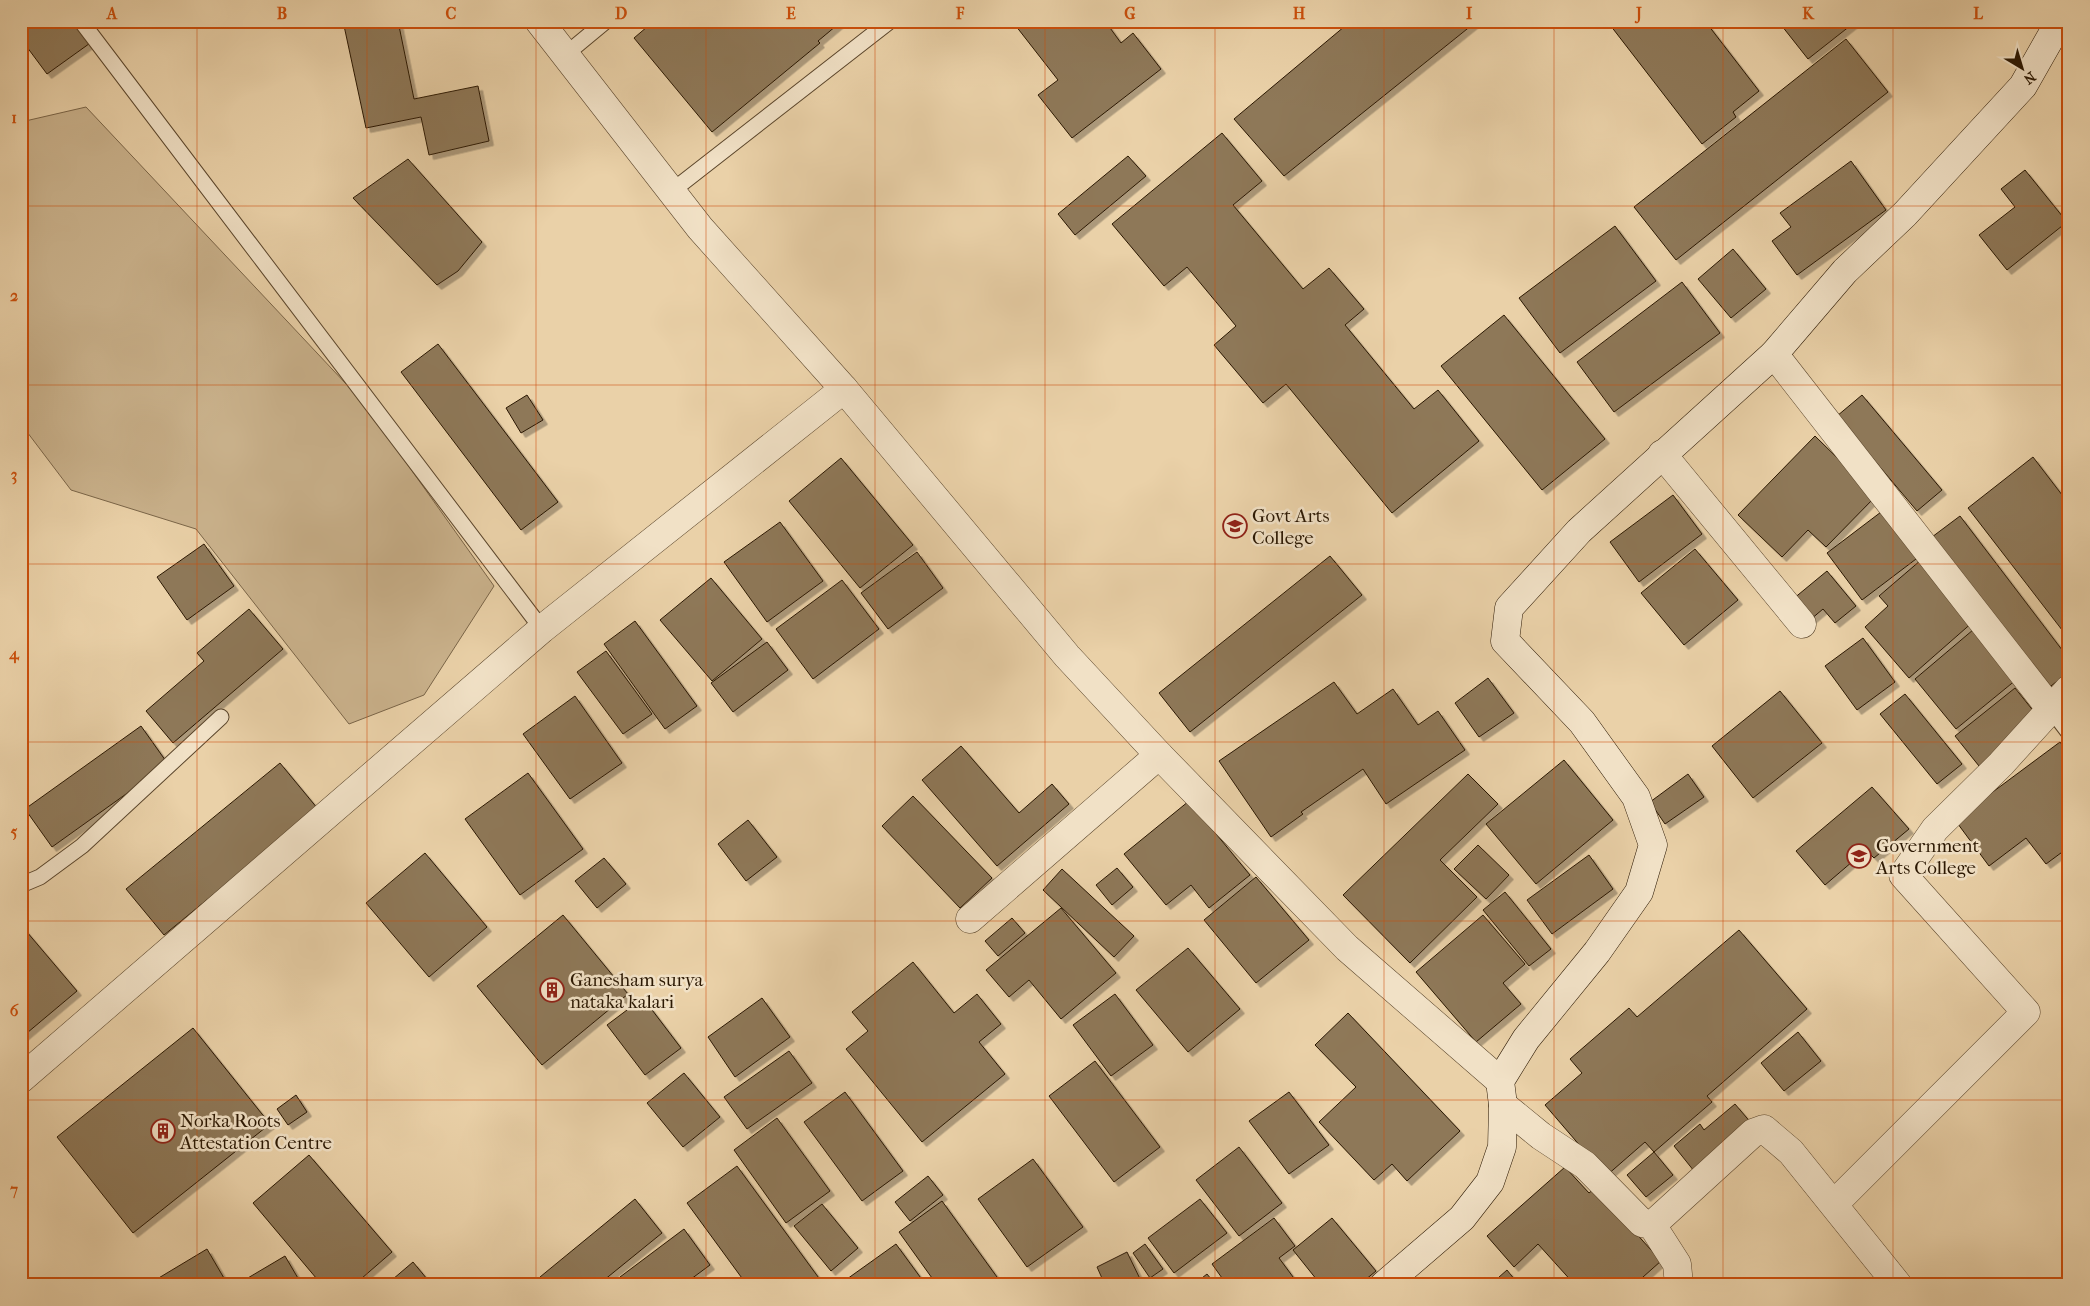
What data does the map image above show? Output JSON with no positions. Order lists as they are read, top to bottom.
{
  "places": {
    "school or university": ["Govt Arts College", "Government Arts College"],
    "building": ["Ganesham surya nataka kalari", "Norka Roots Attestation Centre"]
  },
  "north": "bottom right",
  "grid": {
    "columns": [
      "A",
      "B",
      "C",
      "D",
      "E",
      "F",
      "G",
      "H",
      "I",
      "J",
      "K",
      "L"
    ],
    "rows": [
      "1",
      "2",
      "3",
      "4",
      "5",
      "6",
      "7"
    ]
  }
}
